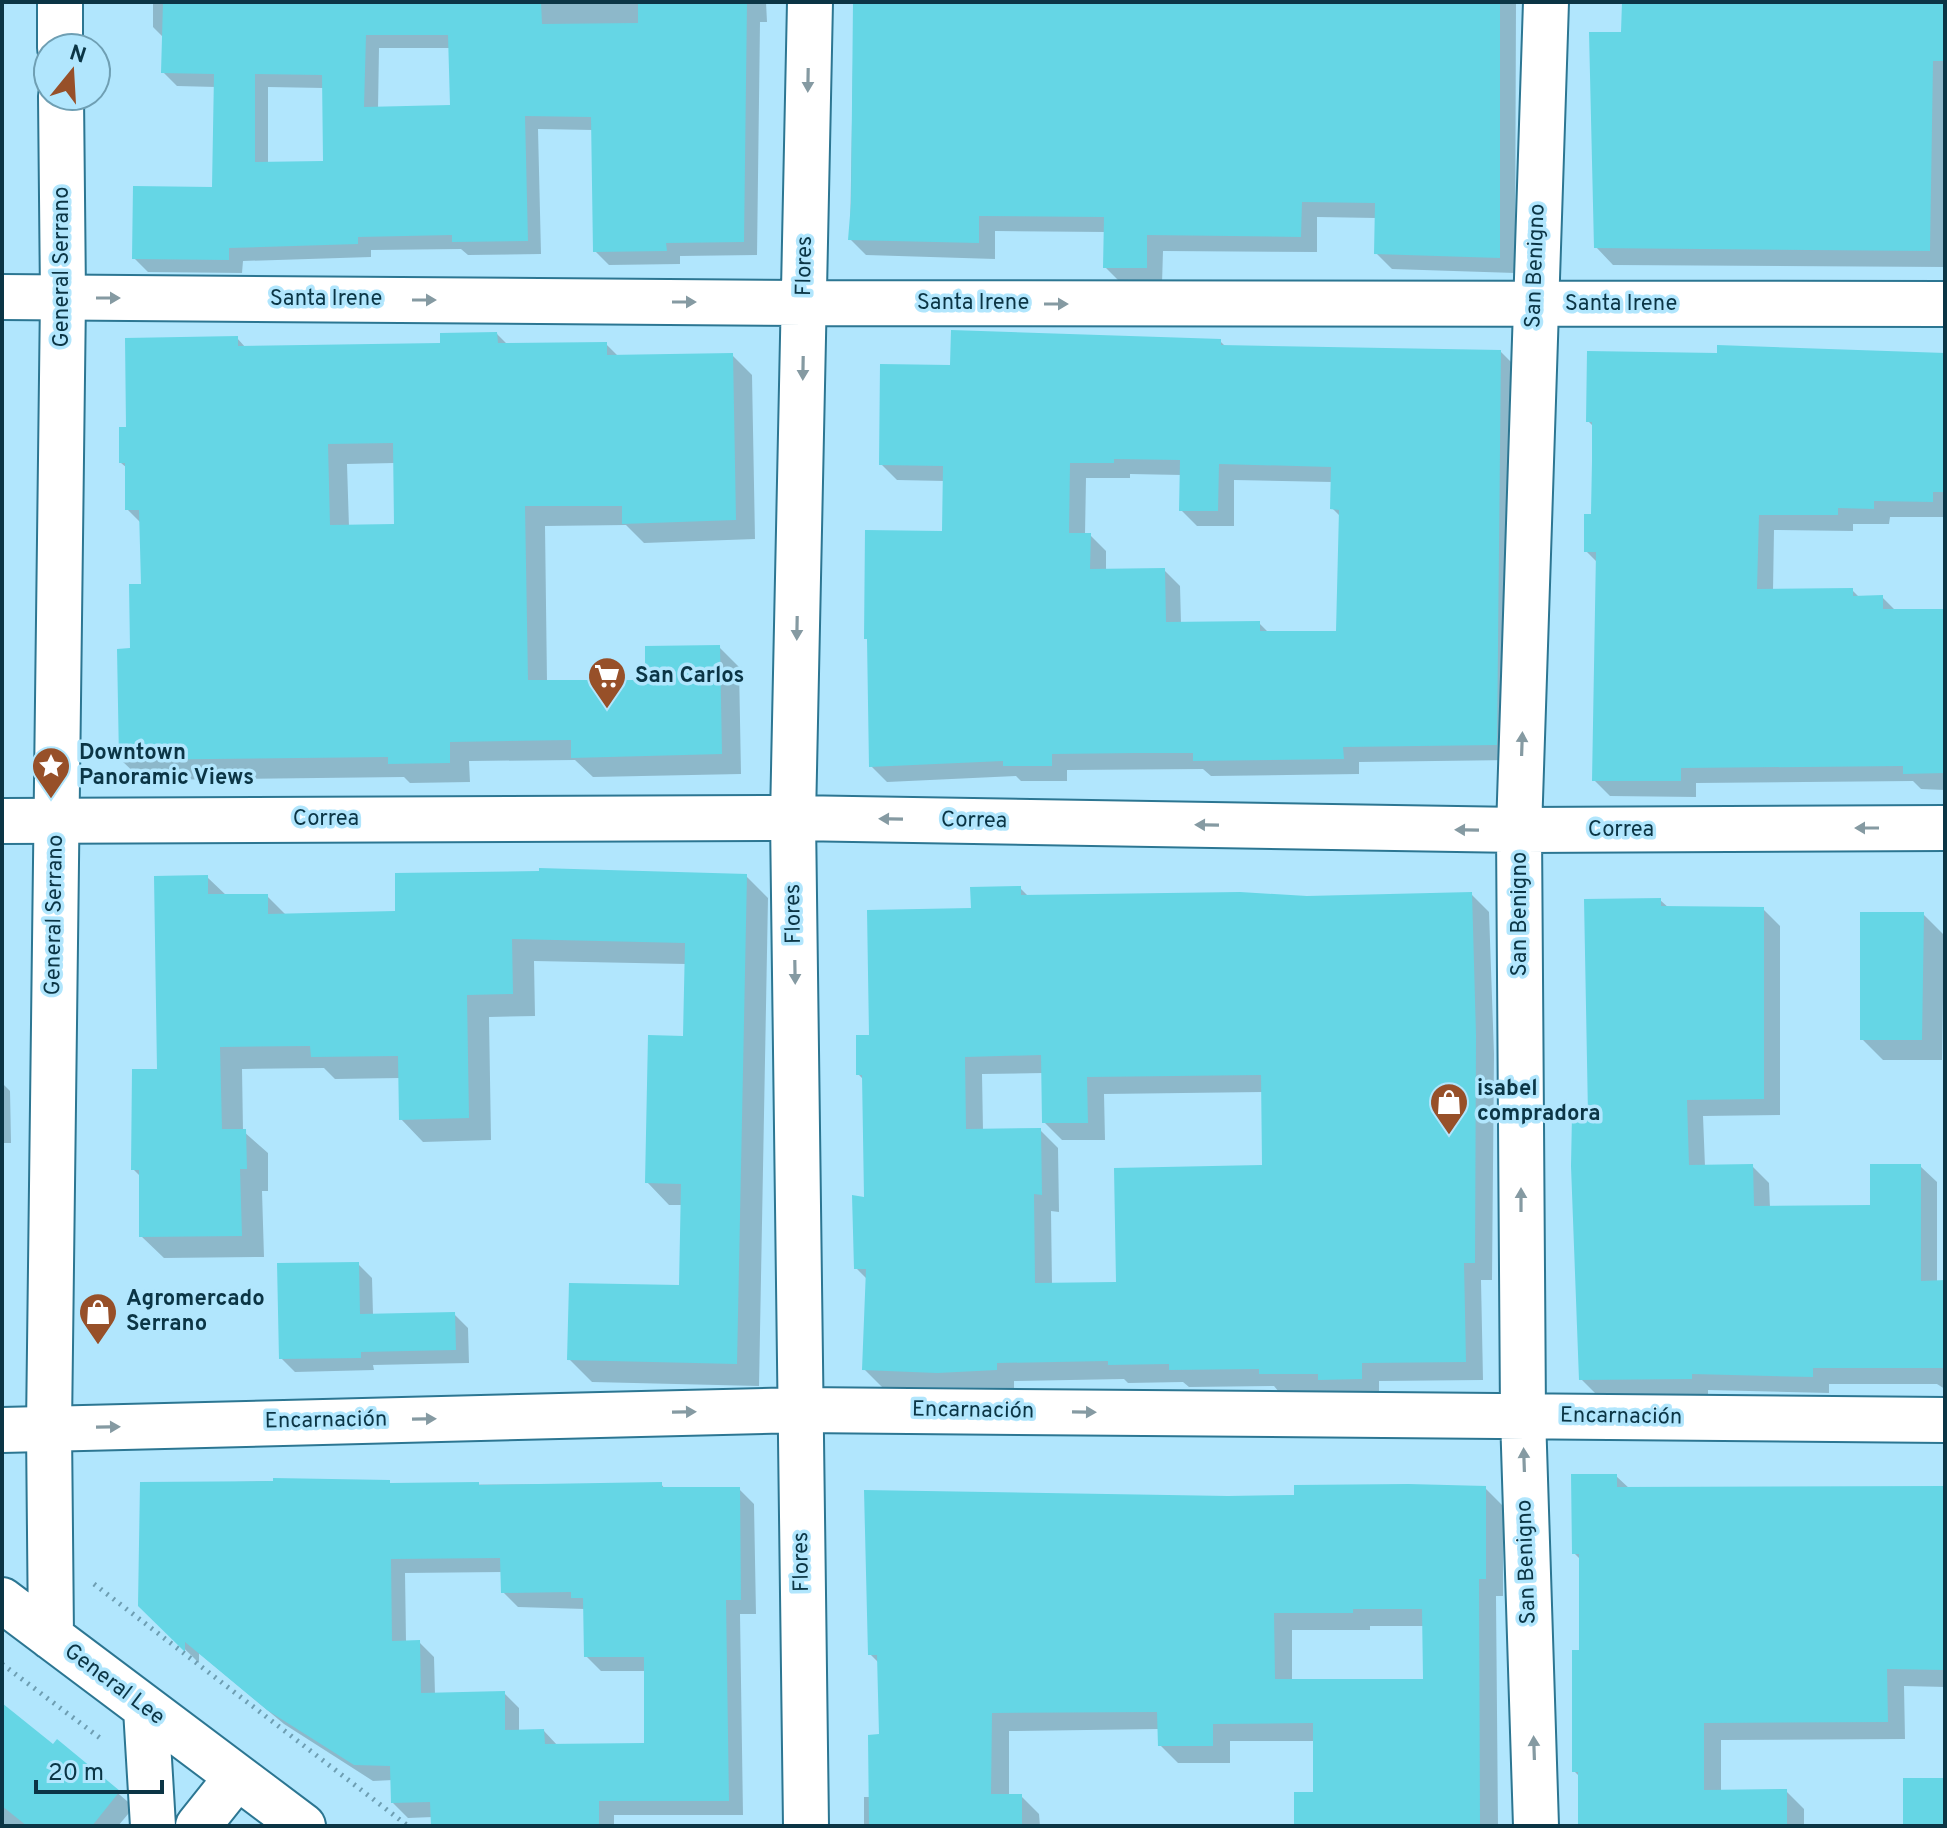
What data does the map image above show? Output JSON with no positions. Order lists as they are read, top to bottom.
{
  "streets": {
    "street": [
      "Flores",
      "San Benigno",
      "General Serrano",
      "Santa Irene",
      "Correa",
      "Encarnación",
      "General Lee"
    ]
  },
  "crossings": [
    ["Flores", "Santa Irene"],
    ["Flores", "Correa"],
    ["Flores", "Encarnación"],
    ["San Benigno", "Santa Irene"],
    ["San Benigno", "Correa"],
    ["San Benigno", "Encarnación"],
    ["General Serrano", "Santa Irene"],
    ["General Serrano", "Correa"],
    ["General Serrano", "Encarnación"],
    ["General Serrano", "General Lee"]
  ],
  "one_way": [
    "Flores",
    "San Benigno",
    "Santa Irene",
    "Correa",
    "Encarnación"
  ],
  "places": {
    "supermarket": ["San Carlos"],
    "place": ["Downtown Panoramic Views"],
    "shop": ["isabel compradora", "Agromercado Serrano"]
  },
  "scale_bar": "20 m",
  "north": "top"
}
